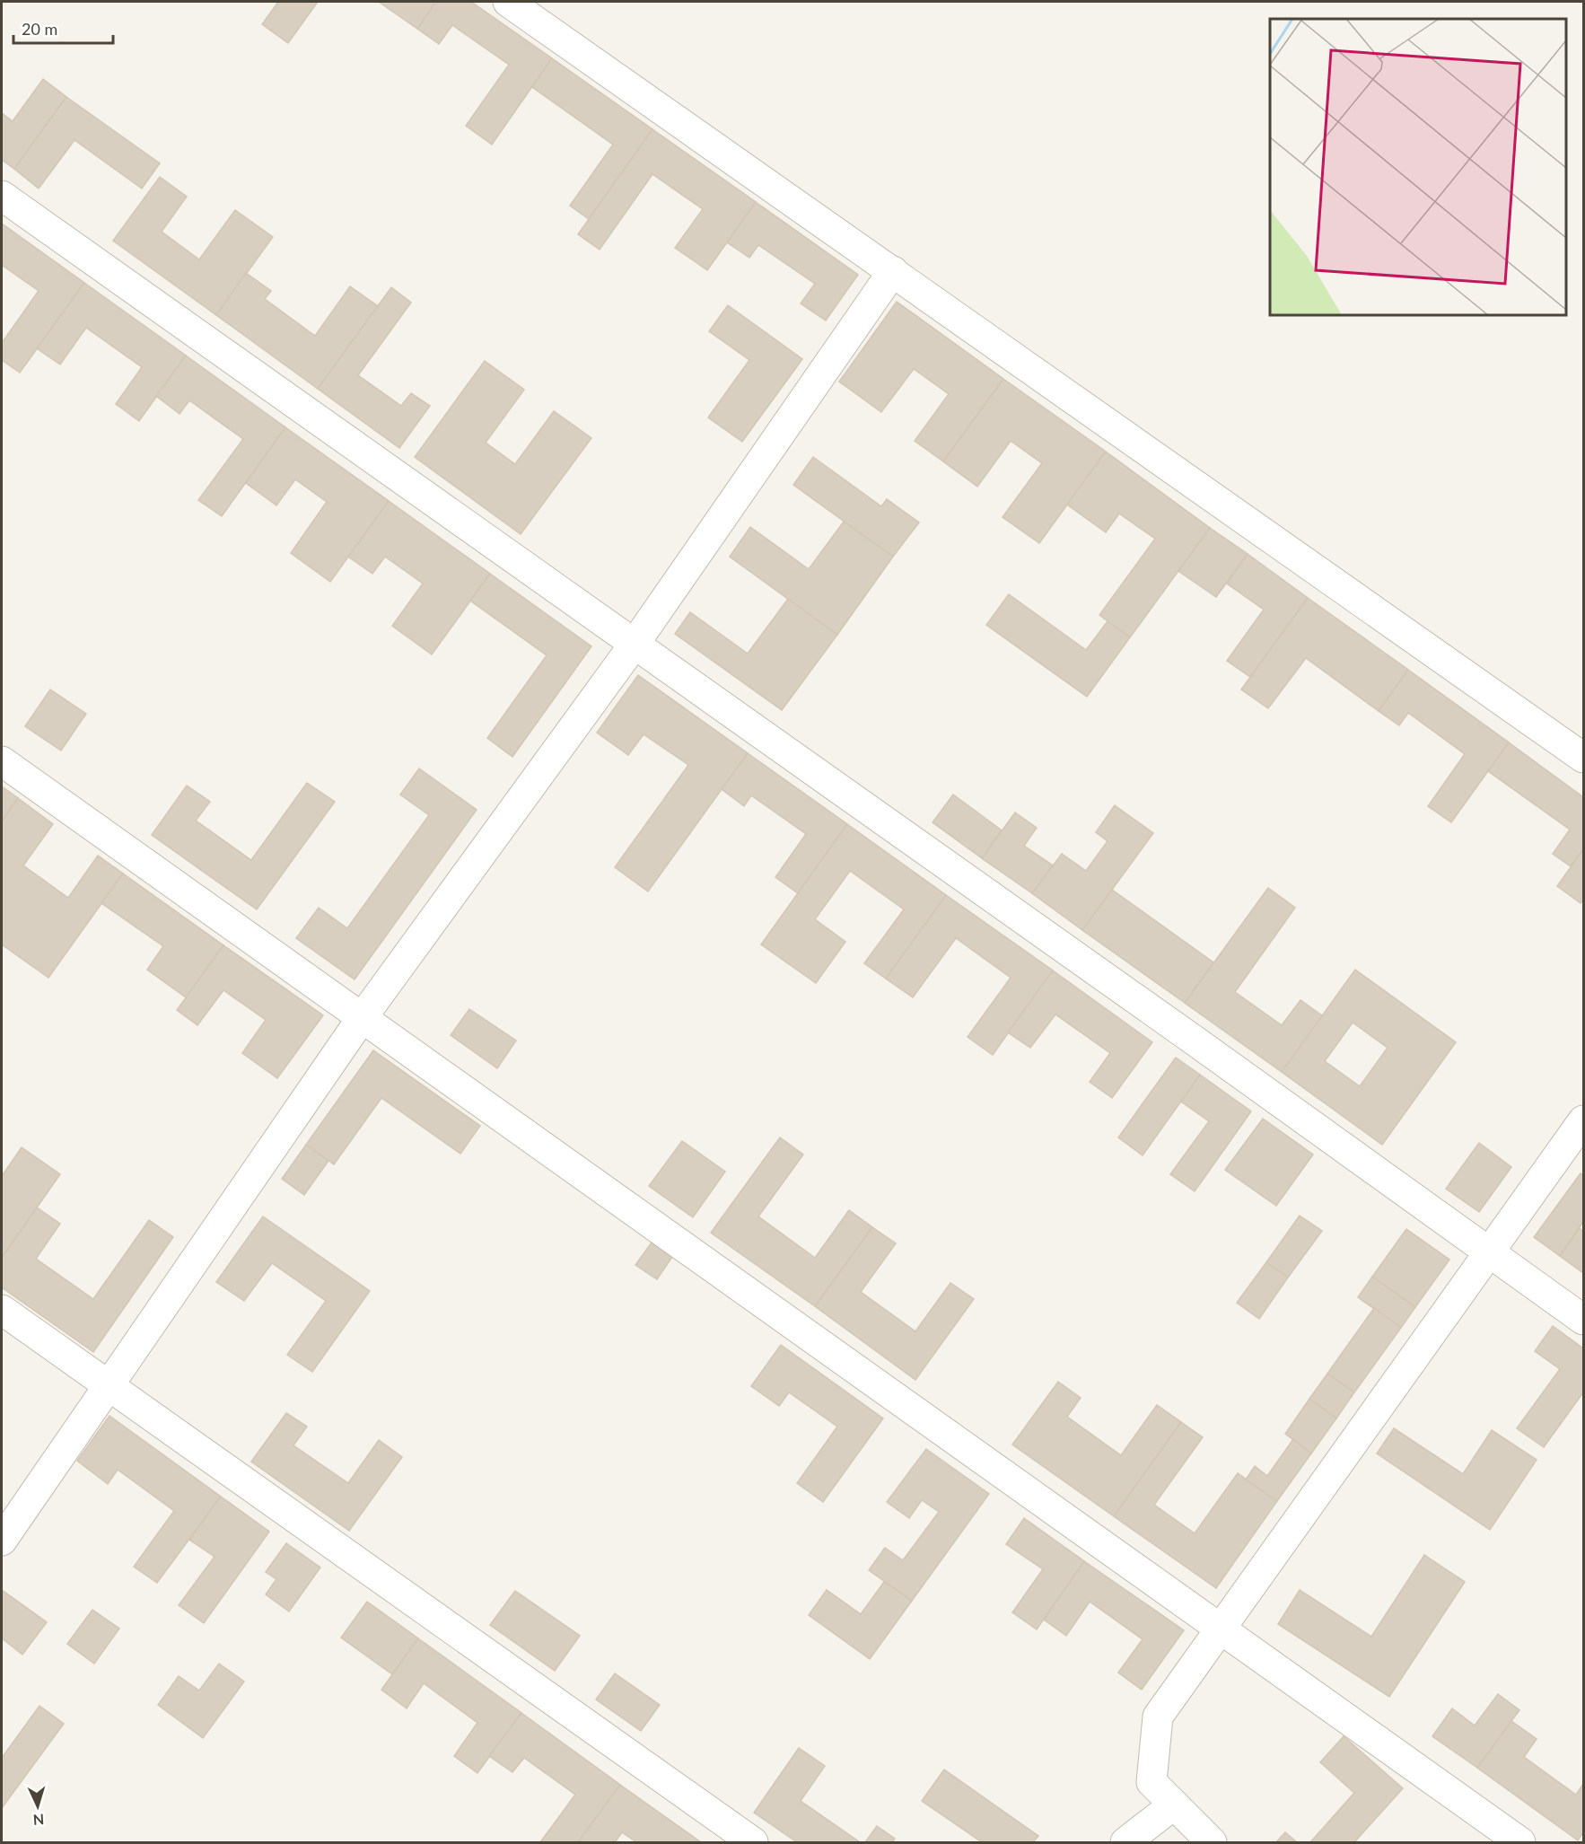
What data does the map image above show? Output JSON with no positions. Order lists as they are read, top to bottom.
{
  "scale_bar": "20 m",
  "north": "bottom"
}
